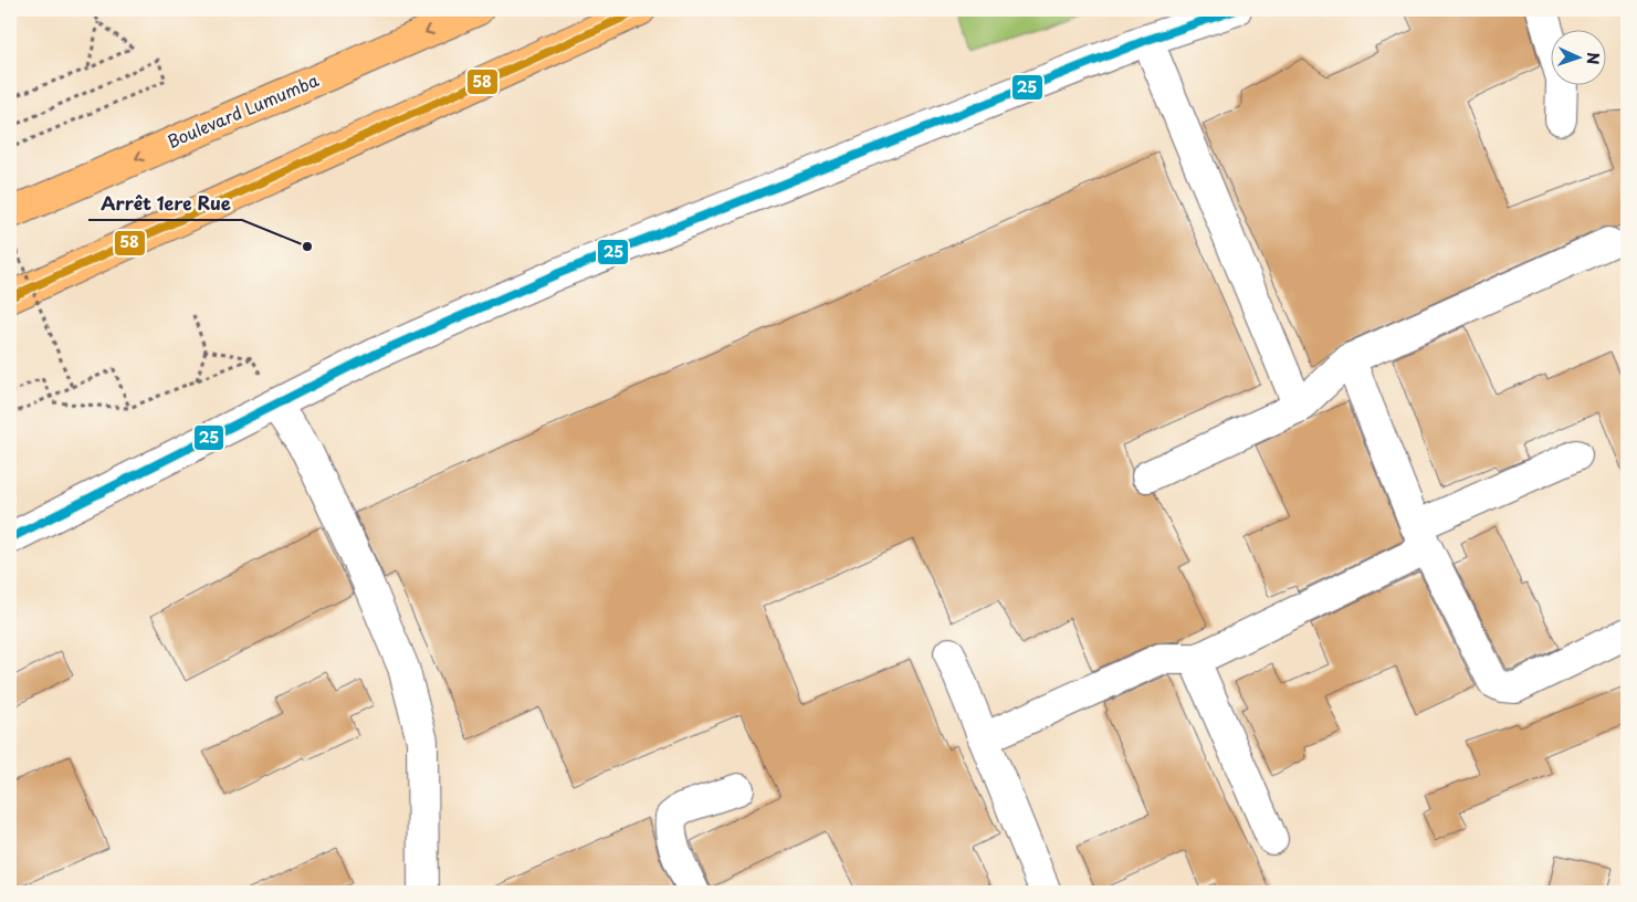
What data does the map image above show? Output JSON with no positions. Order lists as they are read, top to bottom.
{
  "streets": {
    "highway": ["Boulevard Lumumba"]
  },
  "places": ["Arrêt 1ere Rue"],
  "lines": ["transit line 58", "transit line 25"],
  "north": "right"
}
